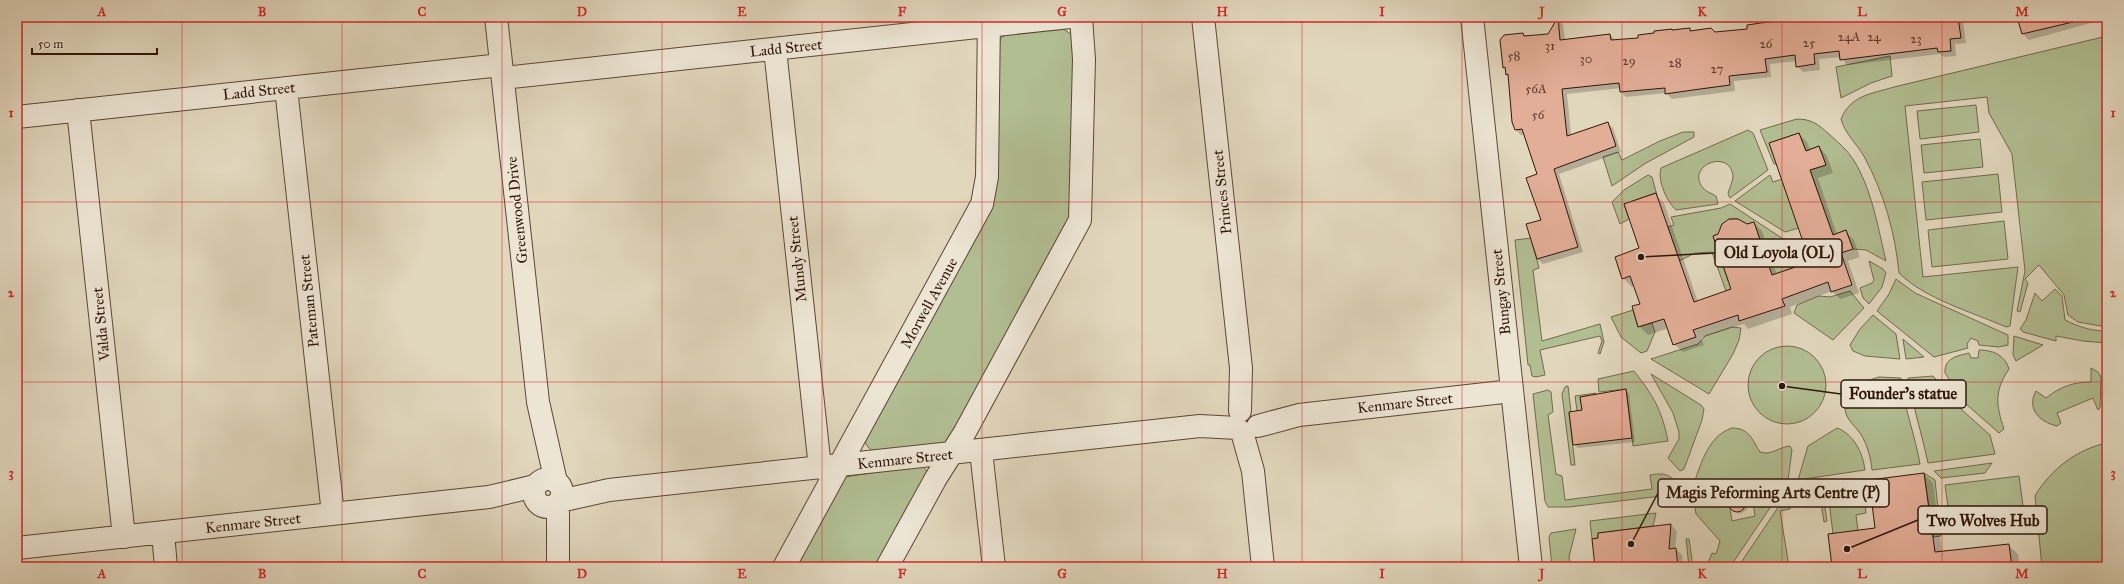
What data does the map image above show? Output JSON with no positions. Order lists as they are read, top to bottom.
{
  "streets": {
    "street": [
      "Ladd Street",
      "Princes Street",
      "Greenwood Drive",
      "Mundy Street",
      "Bungay Street",
      "Pateman Street",
      "Morwell Avenue",
      "Valda Street",
      "Kenmare Street"
    ]
  },
  "crossings": [
    ["Ladd Street", "Greenwood Drive"],
    ["Ladd Street", "Mundy Street"],
    ["Ladd Street", "Pateman Street"],
    ["Ladd Street", "Morwell Avenue"],
    ["Ladd Street", "Valda Street"],
    ["Princes Street", "Kenmare Street"],
    ["Greenwood Drive", "Kenmare Street"],
    ["Mundy Street", "Morwell Avenue"],
    ["Mundy Street", "Kenmare Street"],
    ["Bungay Street", "Kenmare Street"],
    ["Pateman Street", "Kenmare Street"],
    ["Morwell Avenue", "Kenmare Street"],
    ["Valda Street", "Kenmare Street"]
  ],
  "places": [
    "Old Loyola (OL)",
    "Founder's statue",
    "Magis Peforming Arts Centre (P)",
    "Two Wolves Hub"
  ],
  "house_numbers": [
    "24A",
    "24",
    "23",
    "25",
    "26",
    "31",
    "58",
    "30",
    "29",
    "28",
    "27",
    "56A",
    "56"
  ],
  "scale_bar": "50 m",
  "grid": {
    "columns": [
      "A",
      "B",
      "C",
      "D",
      "E",
      "F",
      "G",
      "H",
      "I",
      "J",
      "K",
      "L",
      "M"
    ],
    "rows": ["1", "2", "3"]
  }
}
